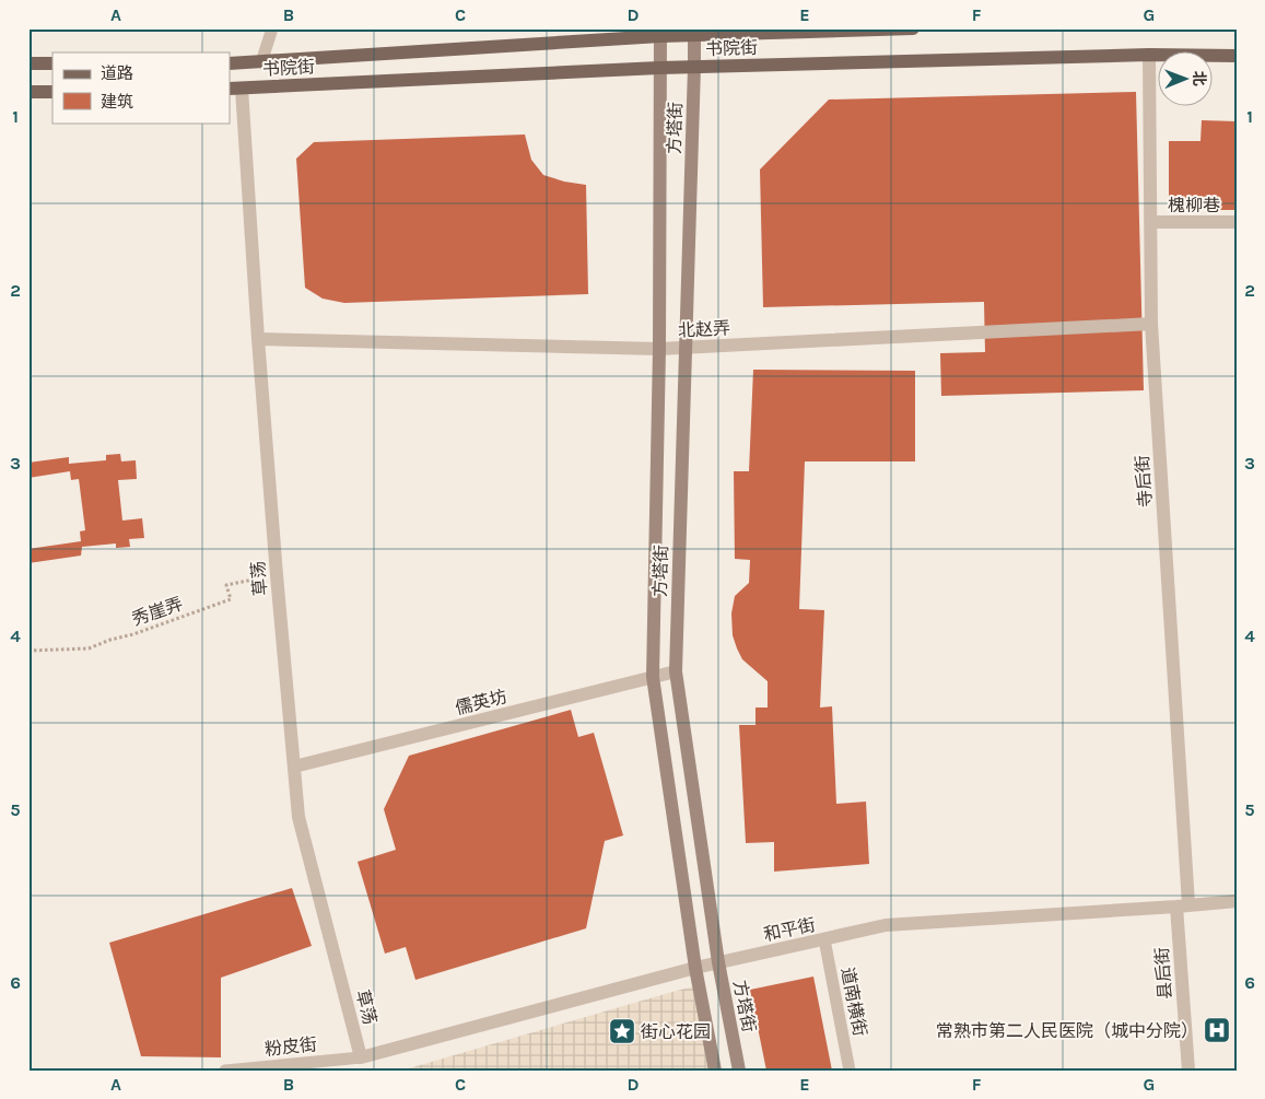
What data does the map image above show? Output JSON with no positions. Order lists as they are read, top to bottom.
{
  "streets": {
    "main road": ["书院街"],
    "street": [
      "方塔街",
      "槐柳巷",
      "北赵弄",
      "寺后街",
      "草荡",
      "儒英坊",
      "和平街",
      "县后街"
    ],
    "lane": ["道南横街", "粉皮街"],
    "path": ["秀崖弄"]
  },
  "crossings": [
    ["书院街", "方塔街"],
    ["书院街", "寺后街"],
    ["书院街", "草荡"],
    ["方塔街", "北赵弄"],
    ["方塔街", "儒英坊"],
    ["方塔街", "和平街"],
    ["槐柳巷", "寺后街"],
    ["北赵弄", "寺后街"],
    ["北赵弄", "草荡"],
    ["寺后街", "和平街"],
    ["寺后街", "县后街"],
    ["草荡", "秀崖弄"],
    ["草荡", "儒英坊"],
    ["草荡", "和平街"],
    ["草荡", "粉皮街"],
    ["和平街", "县后街"],
    ["和平街", "道南横街"],
    ["和平街", "粉皮街"]
  ],
  "places": {
    "hospital": ["常熟市第二人民医院（城中分院）"],
    "place": ["街心花园"]
  },
  "legend": ["道路", "建筑"],
  "north": "right",
  "grid": {
    "columns": [
      "A",
      "B",
      "C",
      "D",
      "E",
      "F",
      "G"
    ],
    "rows": [
      "1",
      "2",
      "3",
      "4",
      "5",
      "6"
    ]
  }
}
